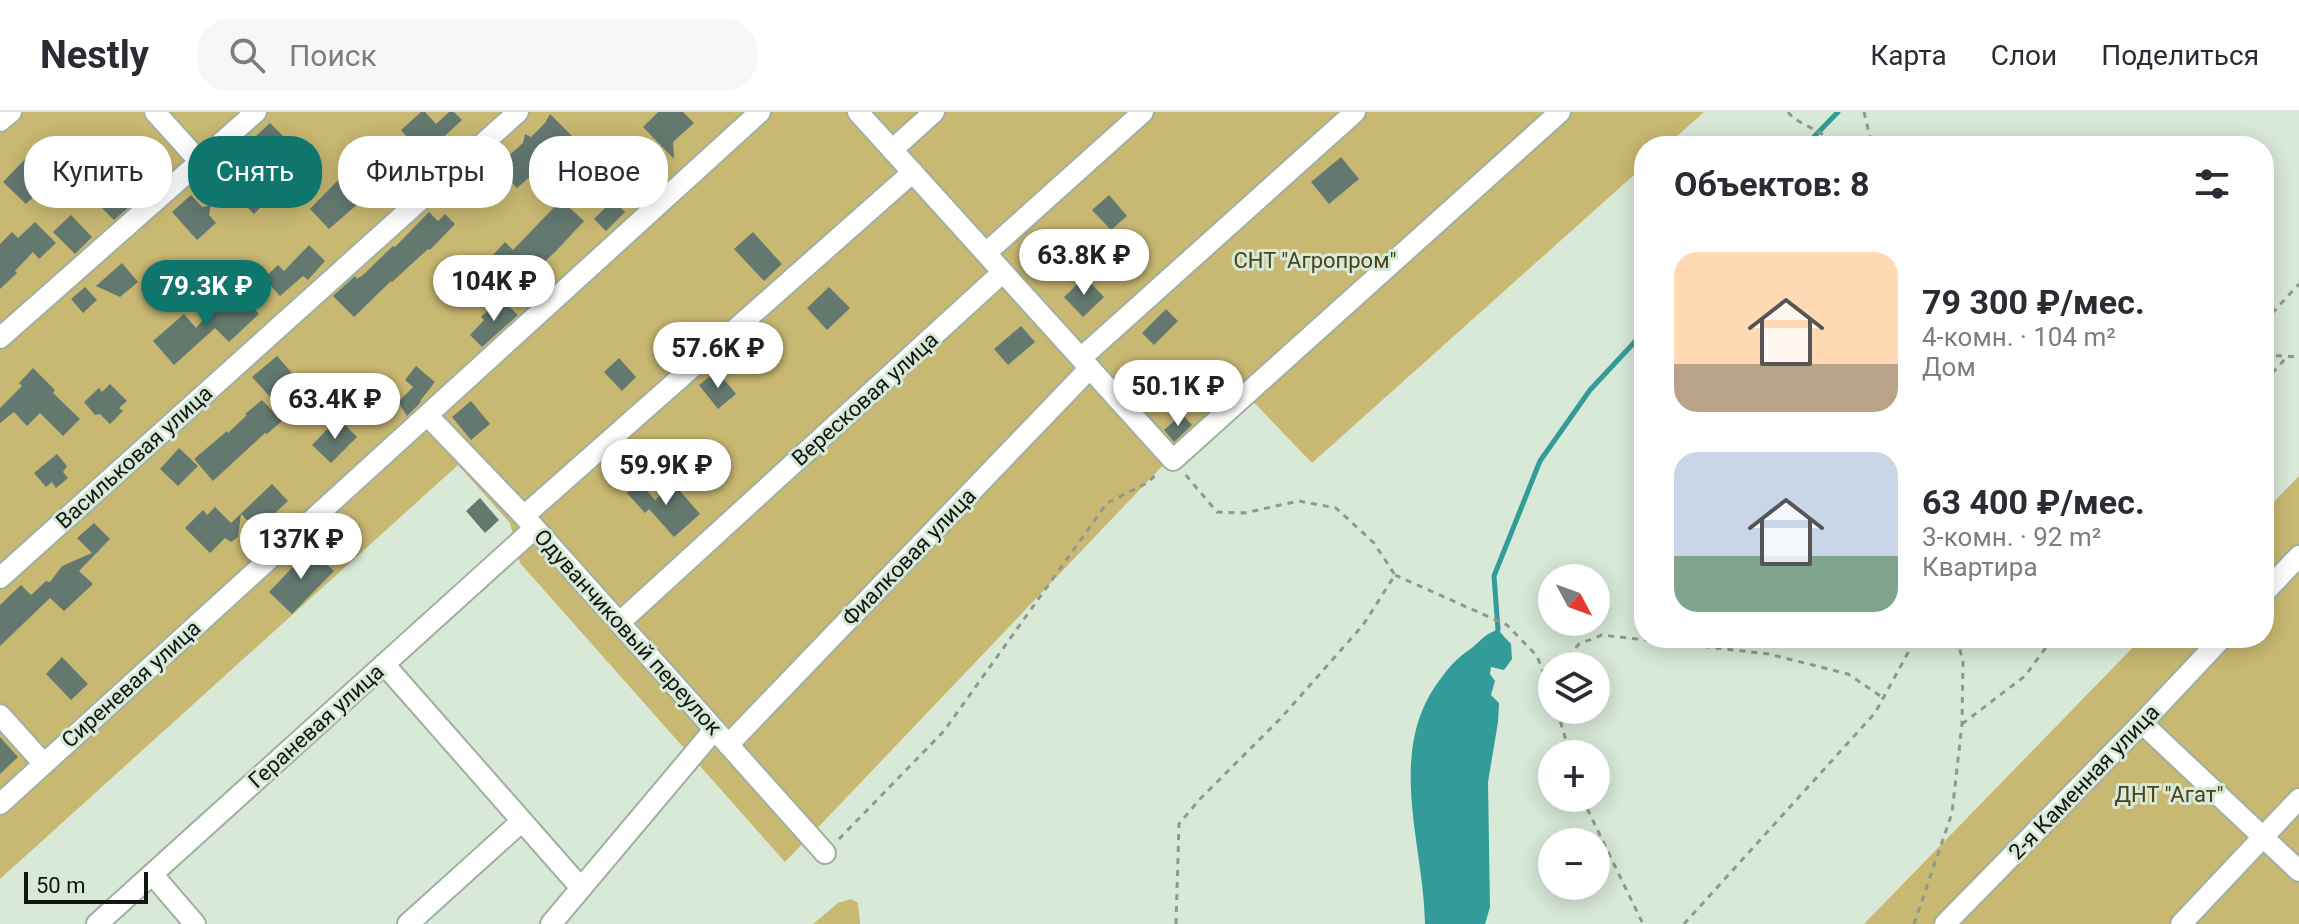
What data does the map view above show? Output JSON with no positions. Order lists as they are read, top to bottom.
{
  "streets": {
    "lane": [
      "Вересковая улица",
      "Васильковая улица",
      "Фиалковая улица",
      "Одуванчиковый переулок",
      "Сиреневая улица",
      "Гераневая улица",
      "2-я Каменная улица"
    ]
  },
  "crossings": [
    ["Вересковая улица", "Одуванчиковый переулок"],
    ["Фиалковая улица", "Одуванчиковый переулок"],
    ["Одуванчиковый переулок", "Сиреневая улица"],
    ["Одуванчиковый переулок", "Гераневая улица"]
  ],
  "parks": ["СНТ \"Агропром\"", "ДНТ \"Агат\""],
  "scale_bar": "50 m",
  "north": "bottom right",
  "page": {
    "header": "Nestly",
    "search": "Поиск",
    "nav": ["Карта", "Слои", "Поделиться"],
    "chip": [
      "Купить",
      "Снять",
      "Фильтры",
      "Новое"
    ],
    "heading": "Объектов: 8",
    "price": [
      "63.8K ₽",
      "104K ₽",
      "79.3K ₽",
      "57.6K ₽",
      "50.1K ₽",
      "63.4K ₽",
      "59.9K ₽",
      "137K ₽"
    ],
    "list": [
      {
        "name": "79 300 ₽/мес.",
        "note": "4-комн. · 104 m² · Дом"
      },
      {
        "name": "63 400 ₽/мес.",
        "note": "3-комн. · 92 m² · Квартира"
      }
    ],
    "map_buttons": ["+", "−"],
    "scale": "50 m"
  }
}
